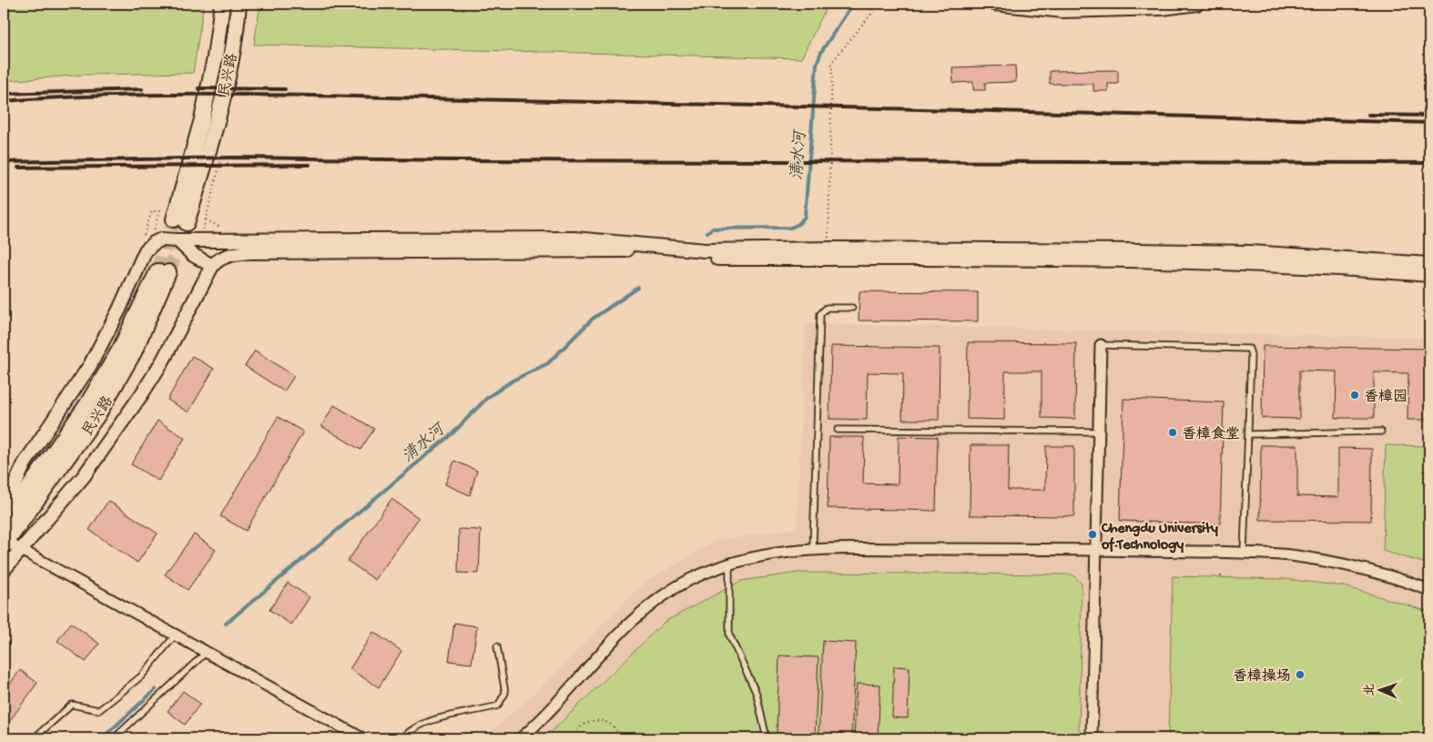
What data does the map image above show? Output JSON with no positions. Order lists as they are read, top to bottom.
{
  "streets": {
    "main road": ["民兴路"]
  },
  "water": ["清水河"],
  "places": [
    "香樟园",
    "香樟食堂",
    "Chengdu University of Technology",
    "香樟操场"
  ],
  "north": "left"
}
